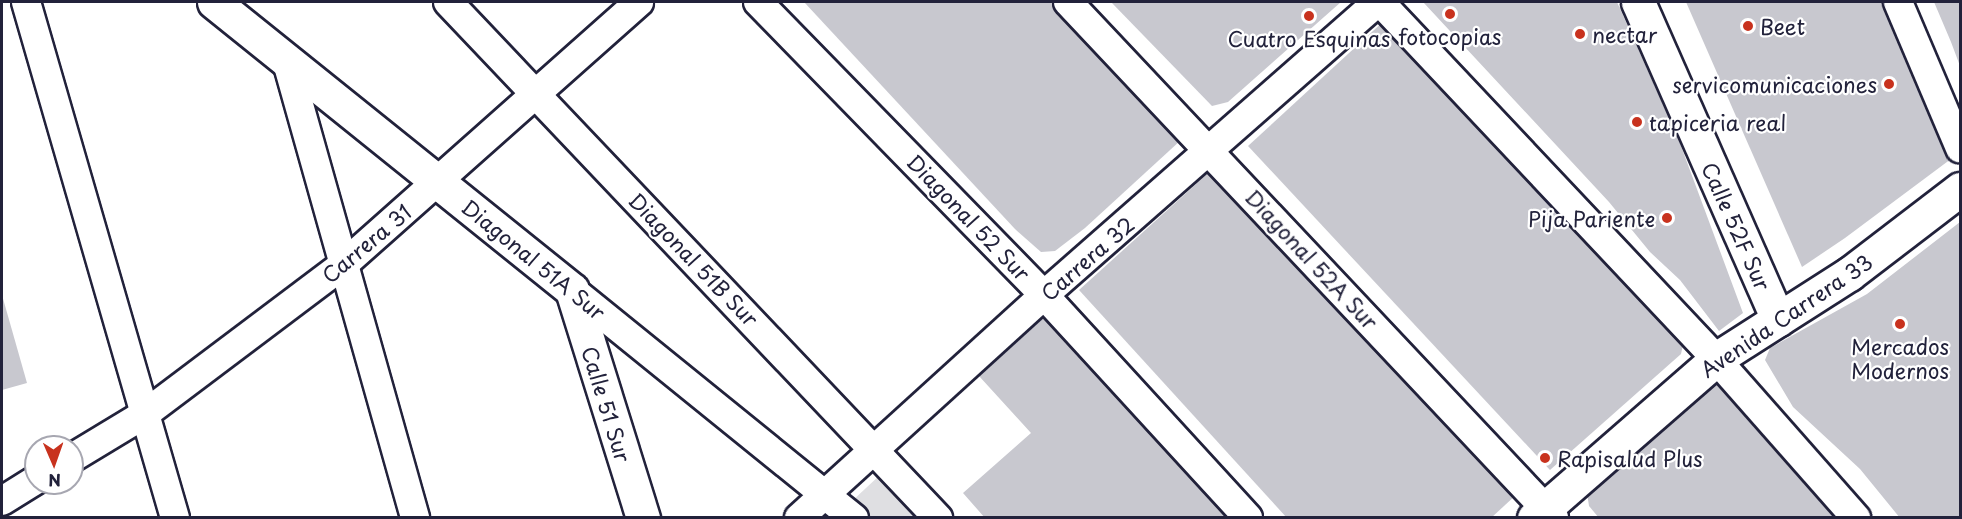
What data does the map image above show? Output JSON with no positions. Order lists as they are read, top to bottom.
{
  "streets": {
    "street": [
      "Diagonal 52 Sur",
      "Calle 52F Sur",
      "Carrera 31",
      "Carrera 32",
      "Diagonal 51A Sur",
      "Diagonal 51B Sur",
      "Diagonal 52A Sur",
      "Avenida Carrera 33",
      "Calle 51 Sur"
    ]
  },
  "crossings": [
    ["Diagonal 52 Sur", "Carrera 32"],
    ["Calle 52F Sur", "Avenida Carrera 33"],
    ["Carrera 31", "Diagonal 51A Sur"],
    ["Carrera 31", "Diagonal 51B Sur"],
    ["Carrera 32", "Diagonal 51A Sur"],
    ["Carrera 32", "Diagonal 51B Sur"],
    ["Carrera 32", "Diagonal 52A Sur"],
    ["Diagonal 51A Sur", "Calle 51 Sur"],
    ["Diagonal 52A Sur", "Avenida Carrera 33"]
  ],
  "places": [
    "fotocopias",
    "Cuatro Esquinas",
    "Beet",
    "nectar",
    "servicomunicaciones",
    "tapiceria real",
    "Pija Pariente",
    "Mercados Modernos",
    "Rapisalud Plus"
  ],
  "north": "bottom"
}
